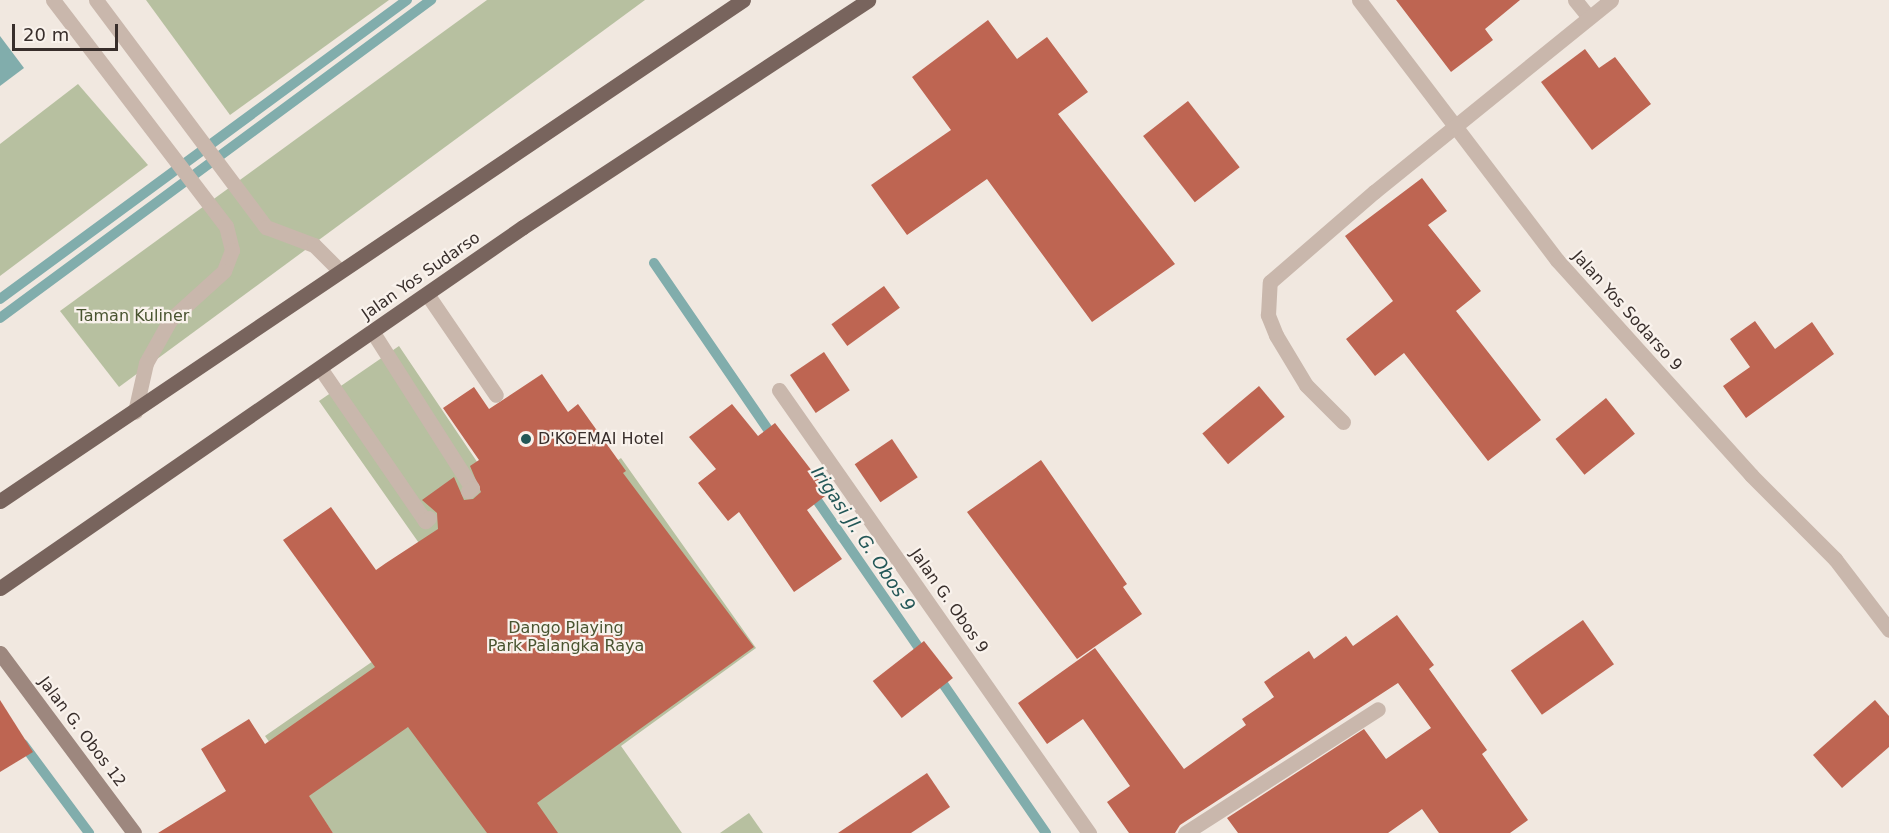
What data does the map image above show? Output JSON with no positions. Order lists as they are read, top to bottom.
{
  "streets": {
    "main road": ["Jalan Yos Sudarso"],
    "street": ["Jalan Yos Sodarso 9", "Jalan G. Obos 9", "Jalan G. Obos 12"]
  },
  "water": ["Irigasi Jl. G. Obos 9"],
  "parks": ["Taman Kuliner", "Dango Playing Park Palangka Raya"],
  "places": ["D'KOEMAI Hotel"],
  "scale_bar": "20 m"
}
